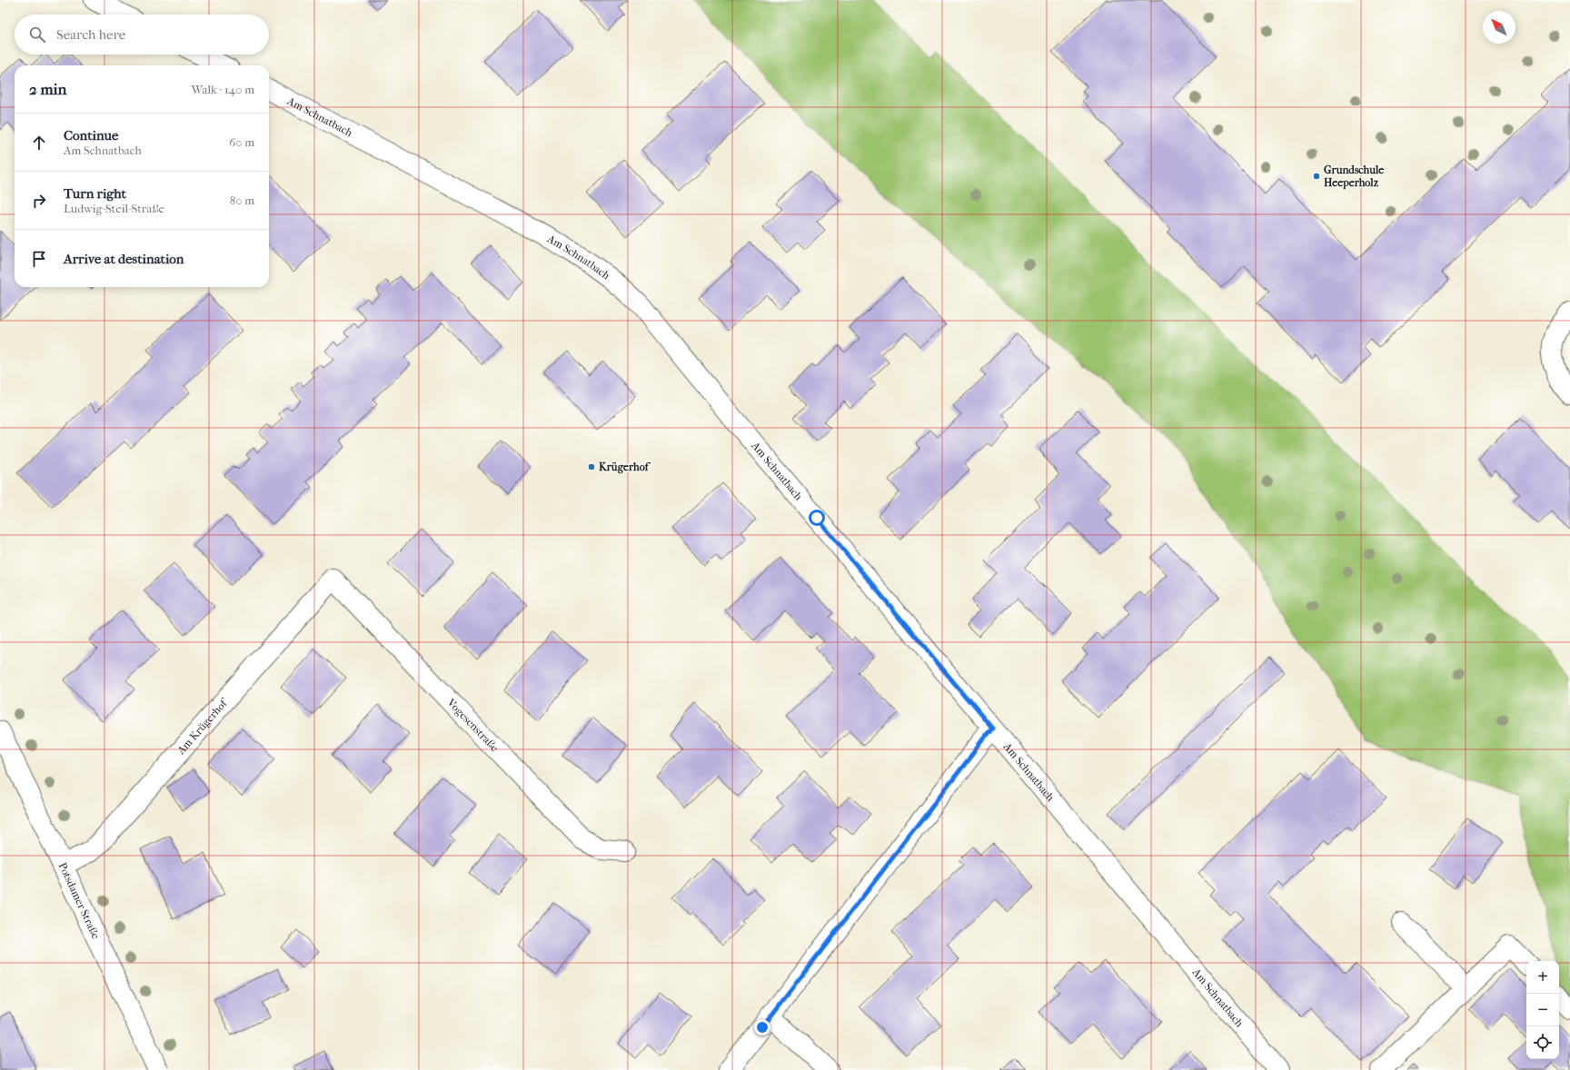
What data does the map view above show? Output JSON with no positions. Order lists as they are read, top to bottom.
{
  "streets": {
    "street": [
      "Am Schnatbach",
      "Vogesenstraße",
      "Am Krügerhof",
      "Potsdamer Straße"
    ]
  },
  "crossings": [
    ["Vogesenstraße", "Am Krügerhof"],
    ["Am Krügerhof", "Potsdamer Straße"]
  ],
  "places": ["Grundschule Heeperholz", "Krügerhof"],
  "north": "top left",
  "page": {
    "search": "Search here",
    "heading": ["2 min", "Walk · 140 m"],
    "list": [
      ["Continue", "Am Schnatbach", "60 m"],
      ["Turn right", "Ludwig-Steil-Straße", "80 m"],
      "Arrive at destination"
    ],
    "map_buttons": ["+", "−"]
  }
}
